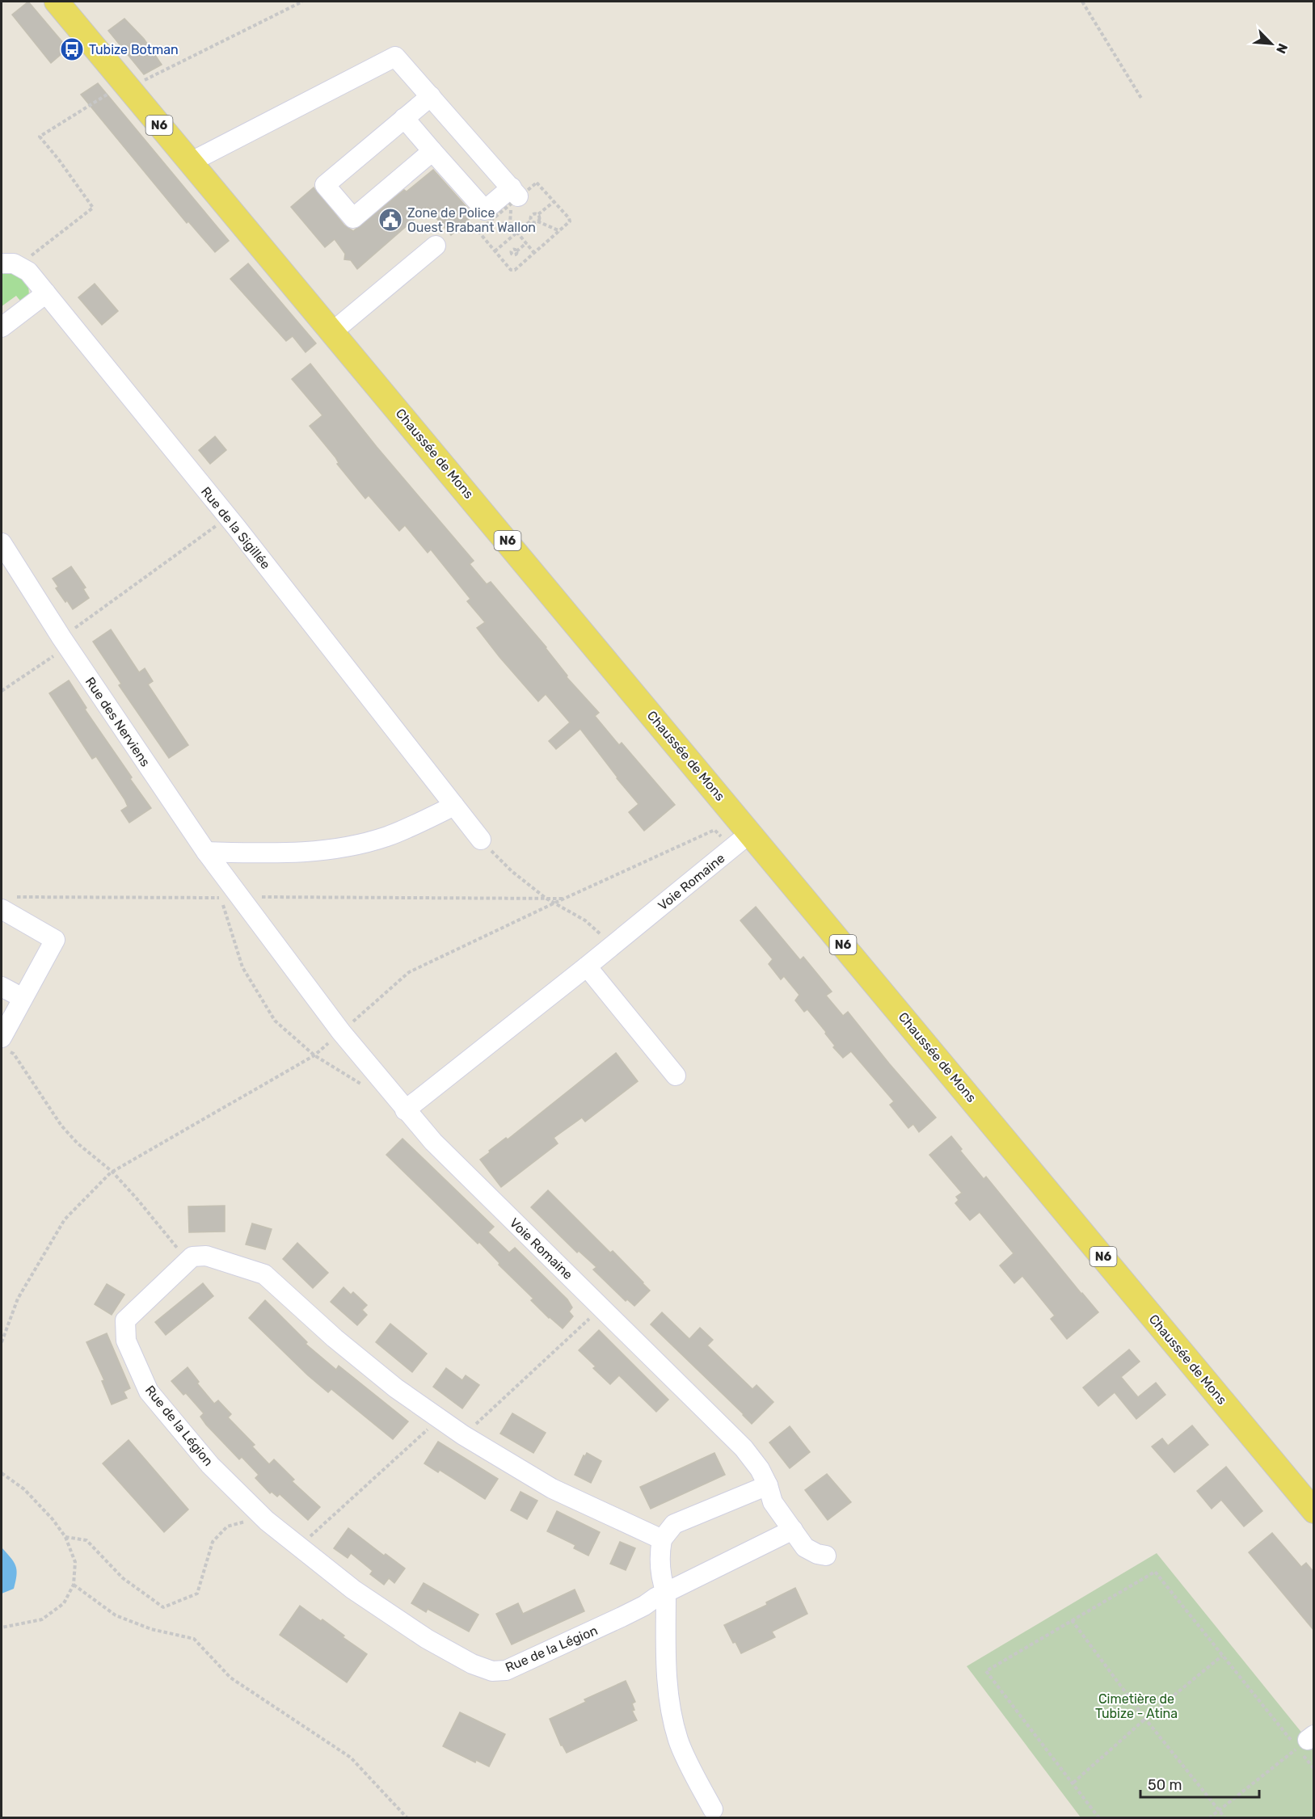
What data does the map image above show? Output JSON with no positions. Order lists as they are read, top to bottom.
{
  "streets": {
    "main road": ["N6", "Chaussée de Mons"],
    "street": [
      "Rue de la Sigillée",
      "Rue des Nerviens",
      "Voie Romaine",
      "Rue de la Légion"
    ]
  },
  "crossings": [
    ["Chaussée de Mons", "Voie Romaine"],
    ["Rue des Nerviens", "Voie Romaine"],
    ["Voie Romaine", "Rue de la Légion"]
  ],
  "parks": ["Cimetière de Tubize - Atina"],
  "places": {
    "bus stop": ["Tubize Botman"],
    "public building": ["Zone de Police Ouest Brabant Wallon"]
  },
  "scale_bar": "50 m",
  "north": "bottom right"
}
